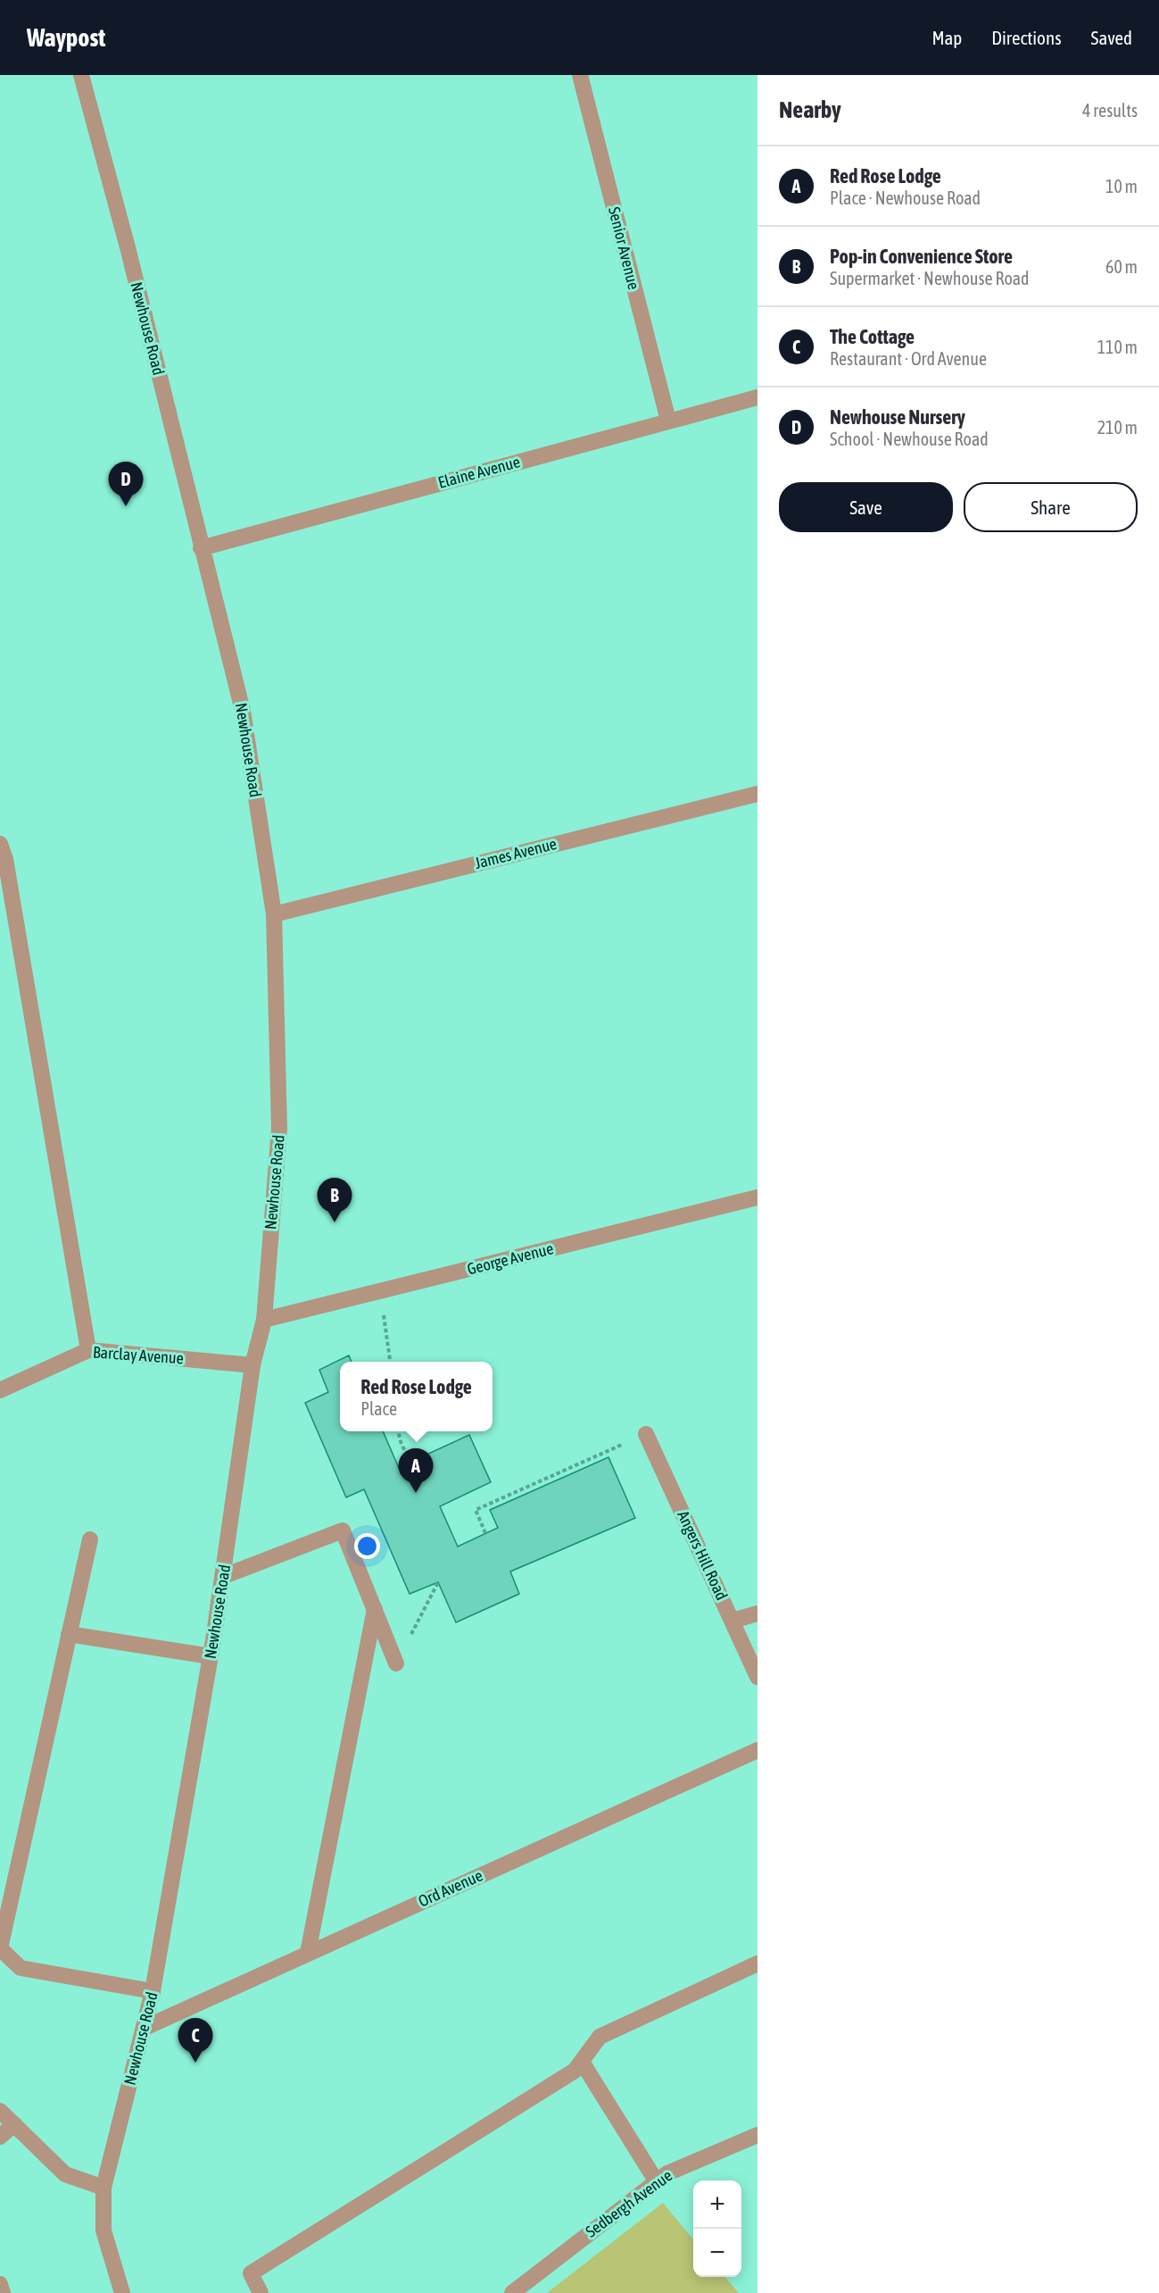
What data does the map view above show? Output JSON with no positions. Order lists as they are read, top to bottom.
{
  "streets": {
    "street": [
      "Senior Avenue",
      "Newhouse Road",
      "Elaine Avenue",
      "James Avenue",
      "George Avenue",
      "Barclay Avenue",
      "Angers Hill Road",
      "Ord Avenue",
      "Sedbergh Avenue"
    ]
  },
  "crossings": [
    ["Senior Avenue", "Elaine Avenue"],
    ["Newhouse Road", "Elaine Avenue"],
    ["Newhouse Road", "James Avenue"],
    ["Newhouse Road", "George Avenue"],
    ["Newhouse Road", "Barclay Avenue"],
    ["Newhouse Road", "Ord Avenue"]
  ],
  "page": {
    "header": "Waypost",
    "nav": ["Map", "Directions", "Saved"],
    "heading": ["Nearby", "4 results"],
    "list": [
      {
        "mark": "A",
        "name": "Red Rose Lodge",
        "note": "Place · Newhouse Road",
        "value": "10 m"
      },
      {
        "mark": "B",
        "name": "Pop-in Convenience Store",
        "note": "Supermarket · Newhouse Road",
        "value": "60 m"
      },
      {
        "mark": "C",
        "name": "The Cottage",
        "note": "Restaurant · Ord Avenue",
        "value": "110 m"
      },
      {
        "mark": "D",
        "name": "Newhouse Nursery",
        "note": "School · Newhouse Road",
        "value": "210 m"
      }
    ],
    "pins": [
      "D",
      "B",
      "A",
      "C"
    ],
    "buttons": ["Save", "Share"],
    "popup": ["Red Rose Lodge", "Place"],
    "map_buttons": ["+", "−"]
  }
}
